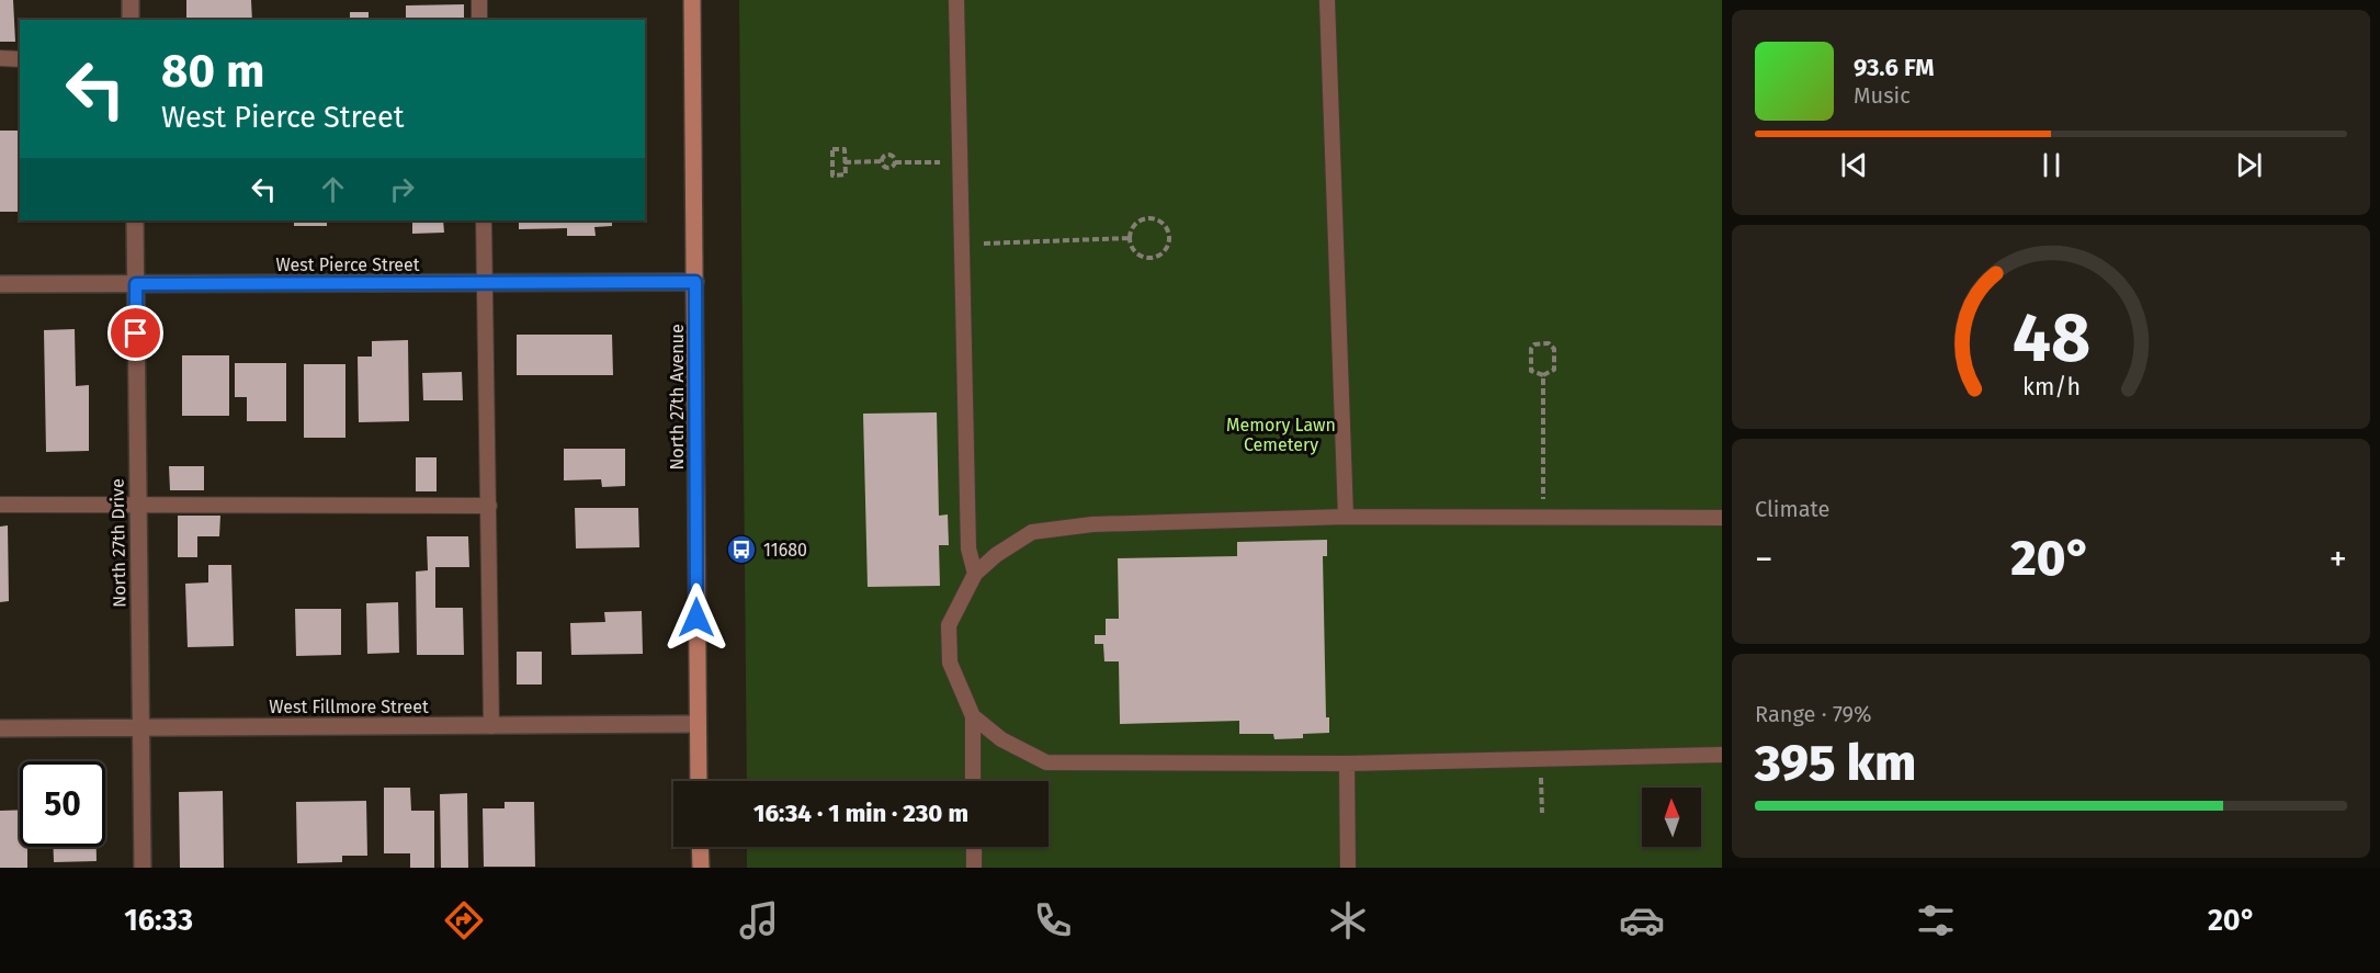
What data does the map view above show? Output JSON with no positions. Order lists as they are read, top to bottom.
{
  "streets": {
    "main road": ["North 27th Avenue"],
    "street": ["West Pierce Street", "North 27th Drive", "West Fillmore Street"]
  },
  "crossings": [
    ["West Pierce Street", "North 27th Avenue"],
    ["West Pierce Street", "North 27th Drive"],
    ["North 27th Avenue", "West Fillmore Street"],
    ["North 27th Drive", "West Fillmore Street"]
  ],
  "parks": ["Memory Lawn Cemetery"],
  "places": {
    "bus stop": ["11680"]
  },
  "north": "top",
  "page": {
    "turn": ["80 m", "West Pierce Street"],
    "song": ["93.6 FM", "Music"],
    "tile": [
      "Climate",
      ["Range · 79%", "395 km"]
    ],
    "heat": ["−", "20°", "+"],
    "limit": "50",
    "trip": "16:34 · 1 min · 230 m",
    "tabs": ["16:33", "20°"],
    "gauge": ["48", "km/h"]
  }
}
